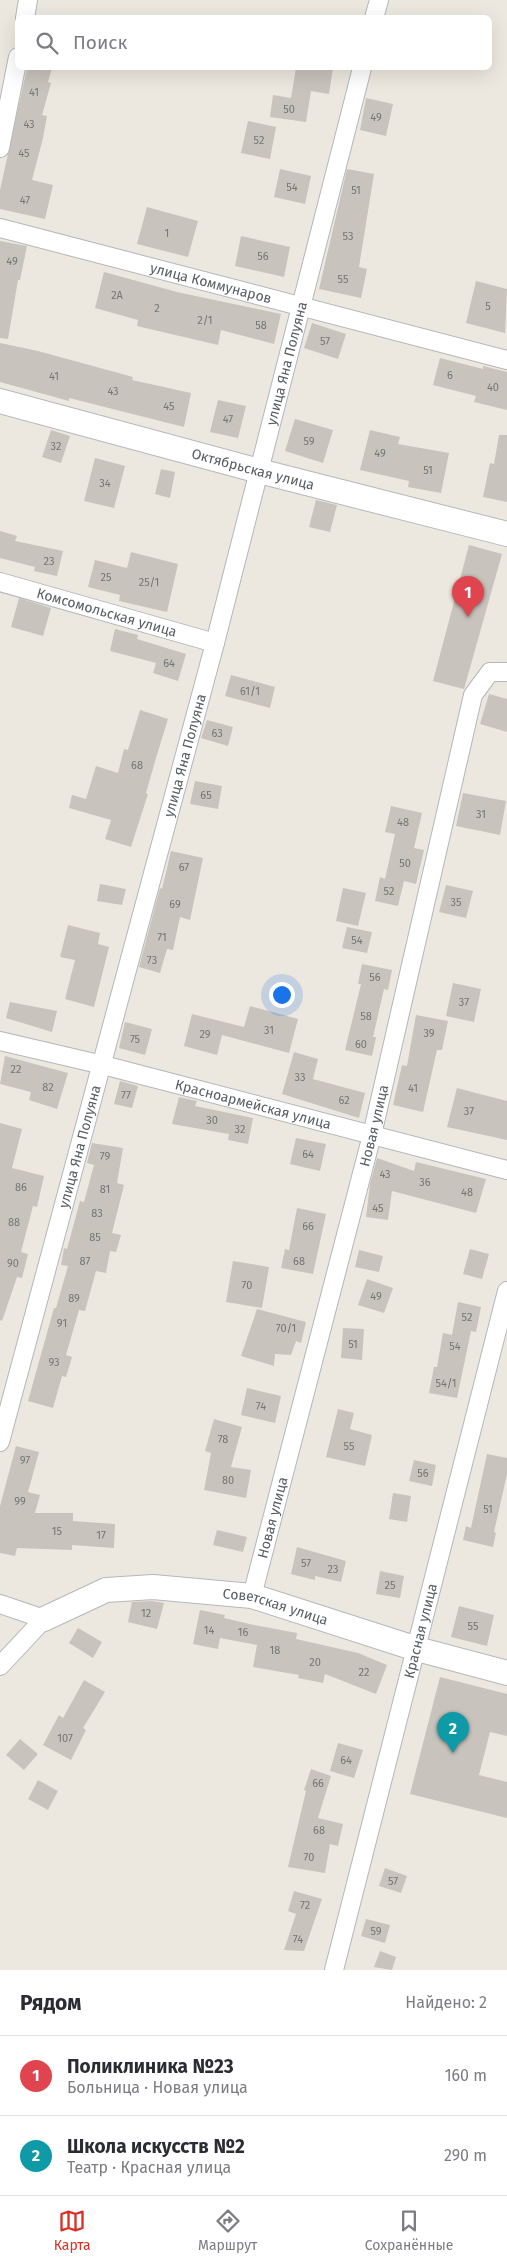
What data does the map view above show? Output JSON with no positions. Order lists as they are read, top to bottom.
{
  "streets": {
    "street": [
      "улица Коммунаров",
      "улица Яна Полуяна",
      "Октябрьская улица",
      "Комсомольская улица",
      "Красноармейская улица",
      "Новая улица",
      "Советская улица",
      "Красная улица"
    ]
  },
  "crossings": [
    ["улица Коммунаров", "улица Яна Полуяна"],
    ["улица Яна Полуяна", "Октябрьская улица"],
    ["улица Яна Полуяна", "Комсомольская улица"],
    ["улица Яна Полуяна", "Красноармейская улица"],
    ["Красноармейская улица", "Новая улица"],
    ["Новая улица", "Советская улица"],
    ["Советская улица", "Красная улица"]
  ],
  "house_numbers": [
    "41",
    "50",
    "49",
    "43",
    "52",
    "45",
    "54",
    "51",
    "47",
    "1",
    "53",
    "56",
    "49",
    "55",
    "2А",
    "5",
    "2",
    "2/1",
    "58",
    "57",
    "6",
    "41",
    "40",
    "43",
    "45",
    "47",
    "59",
    "32",
    "49",
    "51",
    "34",
    "23",
    "25",
    "25/1",
    "64",
    "61/1",
    "63",
    "68",
    "65",
    "31",
    "48",
    "50",
    "67",
    "52",
    "35",
    "69",
    "71",
    "54",
    "73",
    "56",
    "37",
    "58",
    "31",
    "39",
    "29",
    "75",
    "60",
    "22",
    "33",
    "82",
    "41",
    "77",
    "62",
    "37",
    "30",
    "32",
    "64",
    "79",
    "43",
    "36",
    "86",
    "81",
    "48",
    "45",
    "83",
    "88",
    "66",
    "85",
    "87",
    "68",
    "90",
    "70",
    "49",
    "89",
    "52",
    "91",
    "70/1",
    "51",
    "54",
    "93",
    "54/1",
    "74",
    "78",
    "55",
    "97",
    "56",
    "80",
    "99",
    "51",
    "15",
    "17",
    "57",
    "23",
    "25",
    "12",
    "55",
    "14",
    "16",
    "18",
    "20",
    "22",
    "107",
    "64",
    "66",
    "68",
    "70",
    "57",
    "72",
    "59",
    "74"
  ],
  "page": {
    "search": "Поиск",
    "pins": ["1", "2"],
    "heading": ["Рядом", "Найдено: 2"],
    "list": [
      {
        "mark": "1",
        "name": "Поликлиника №23",
        "note": "Больница · Новая улица",
        "value": "160 m"
      },
      {
        "mark": "2",
        "name": "Школа искусств №2",
        "note": "Театр · Красная улица",
        "value": "290 m"
      }
    ],
    "nav": ["Карта", "Маршрут", "Сохранённые"]
  }
}
